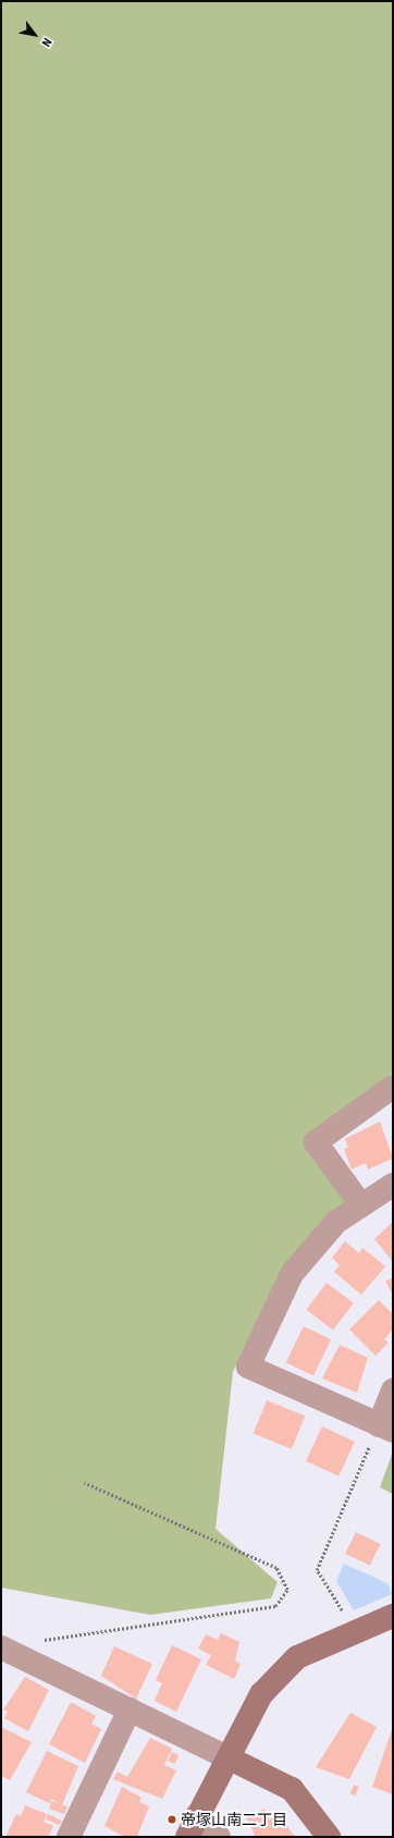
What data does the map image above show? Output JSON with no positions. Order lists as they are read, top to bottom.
{
  "places": ["帝塚山南二丁目"],
  "north": "bottom right"
}
